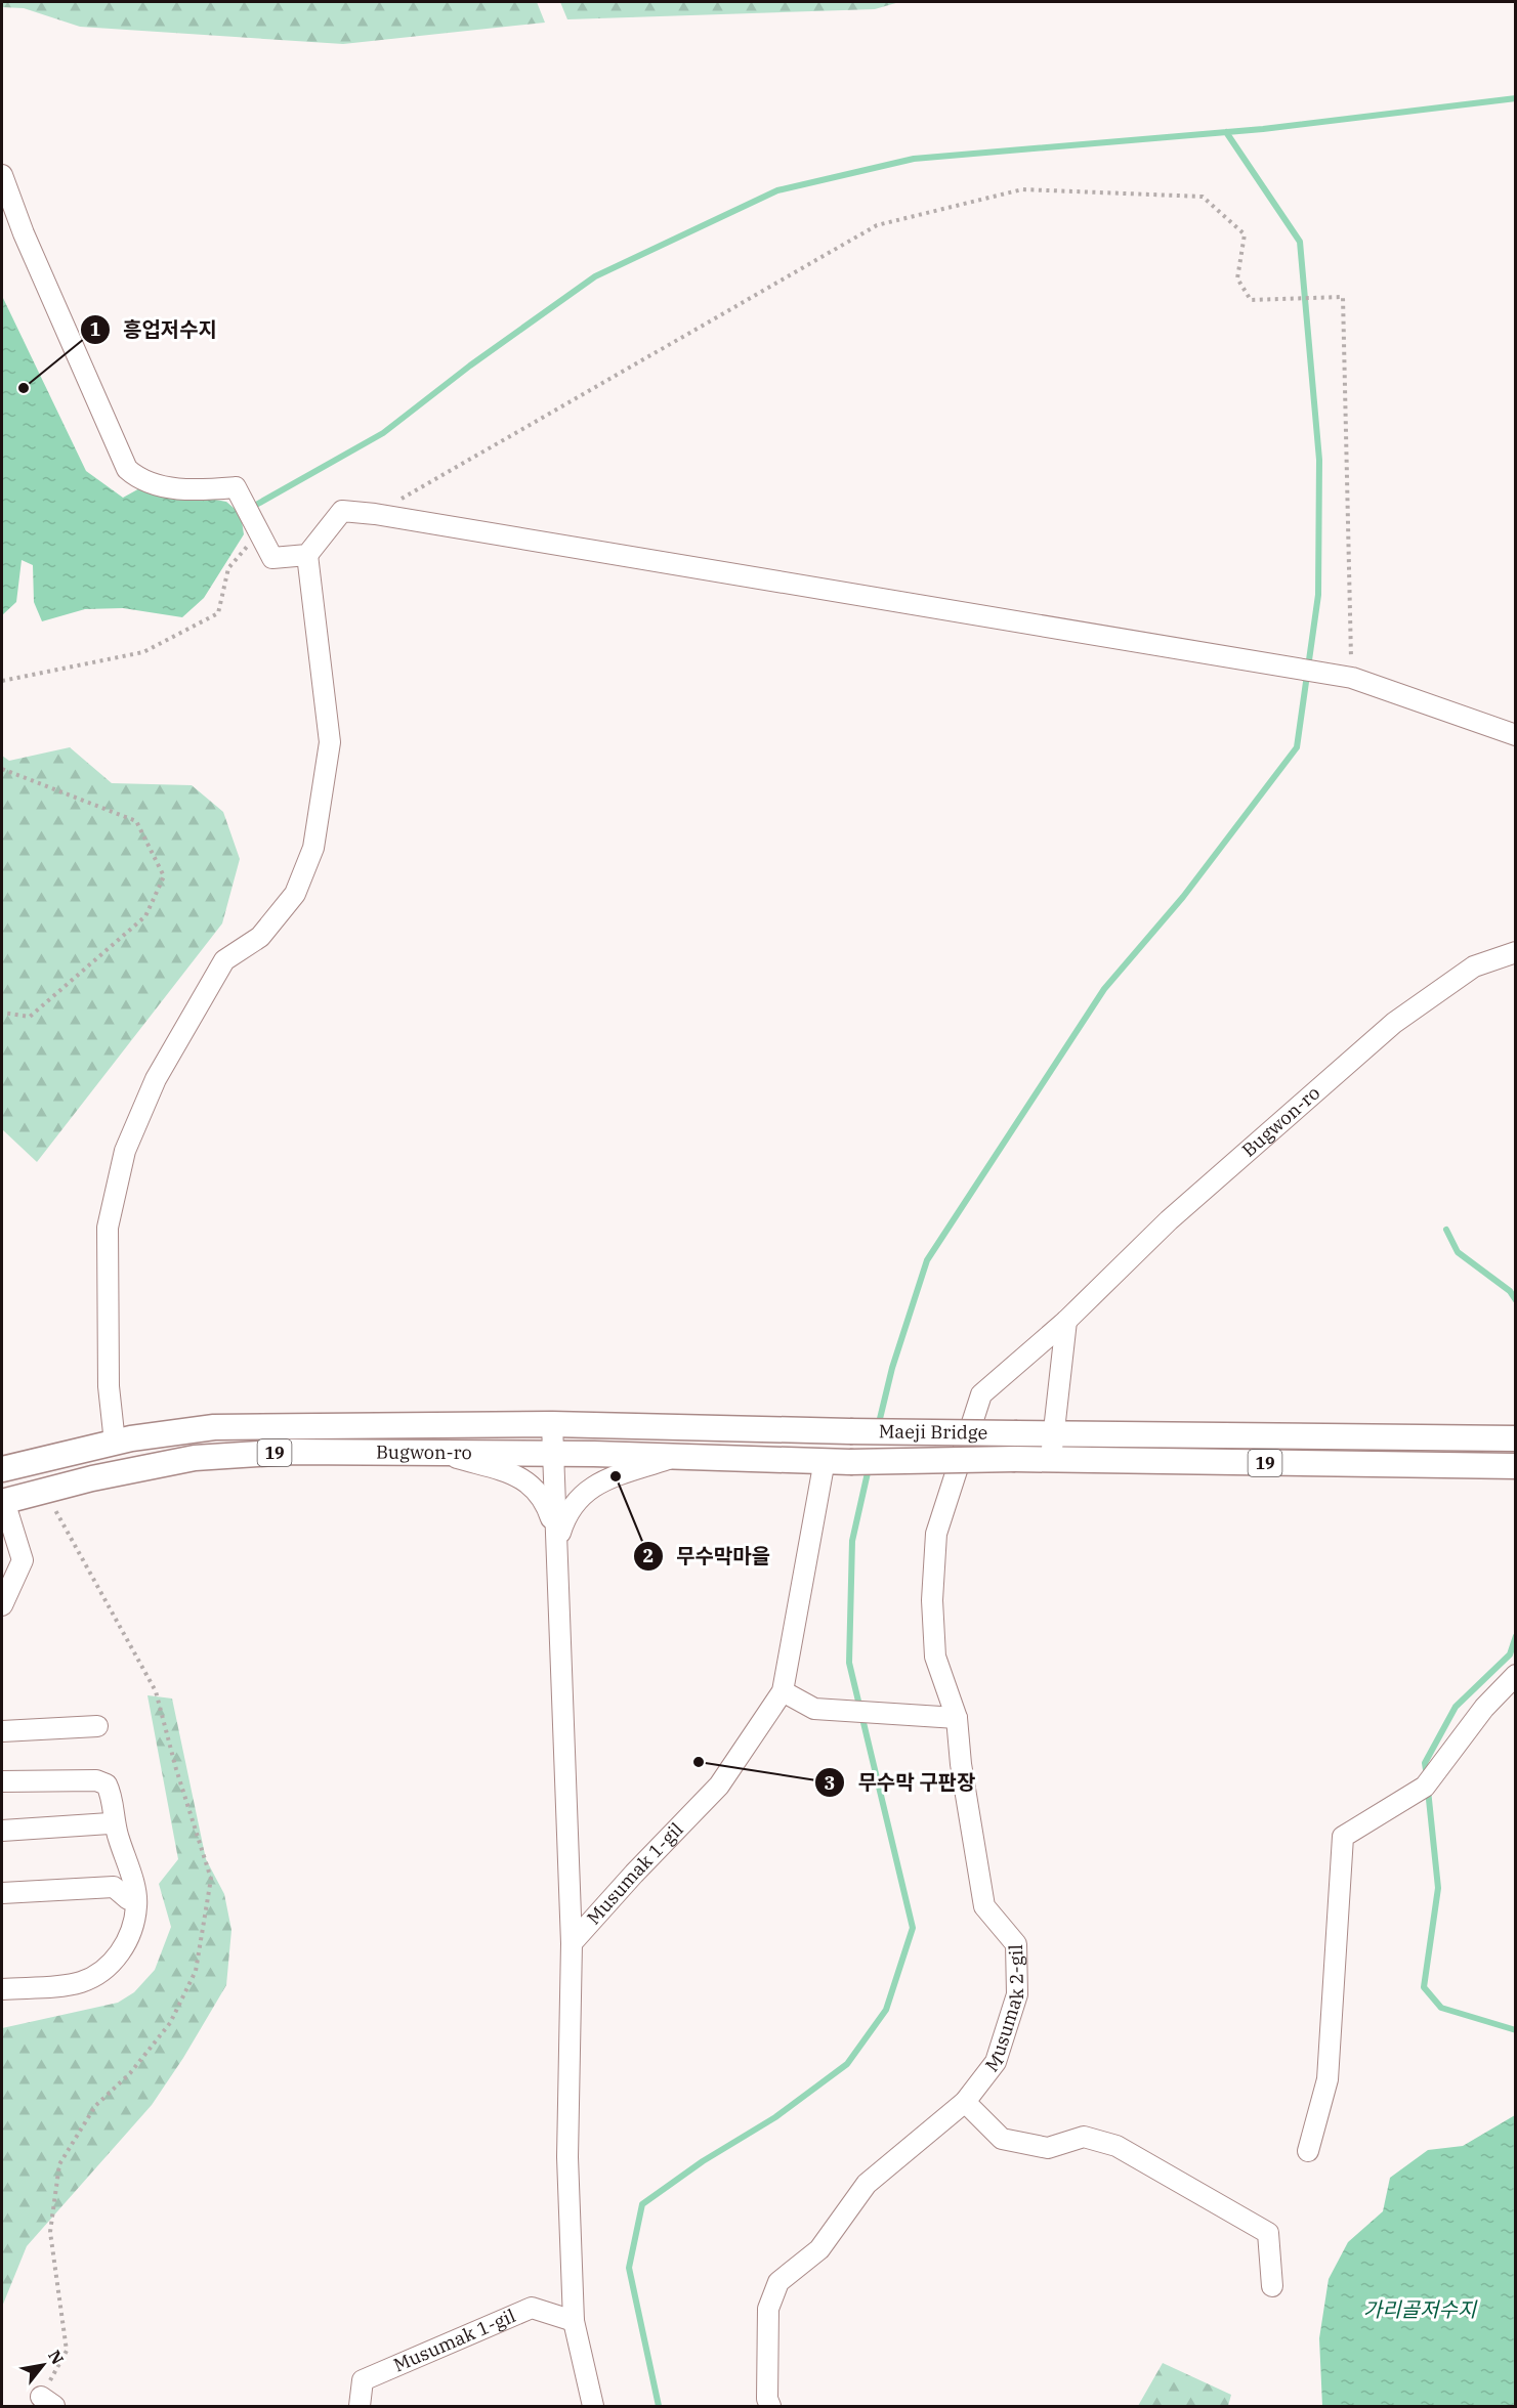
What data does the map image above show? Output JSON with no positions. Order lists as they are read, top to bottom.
{
  "streets": {
    "main road": ["Bugwon-ro", "Maeji Bridge", "19"],
    "street": ["Musumak 1-gil", "Musumak 2-gil"]
  },
  "crossings": [
    ["Bugwon-ro", "Maeji Bridge"],
    ["Bugwon-ro", "Musumak 1-gil"],
    ["Bugwon-ro", "Musumak 2-gil"],
    ["Maeji Bridge", "19"]
  ],
  "water": ["가리골저수지"],
  "places": ["흥업저수지", "무수막마을", "무수막 구판장"],
  "north": "top right"
}
